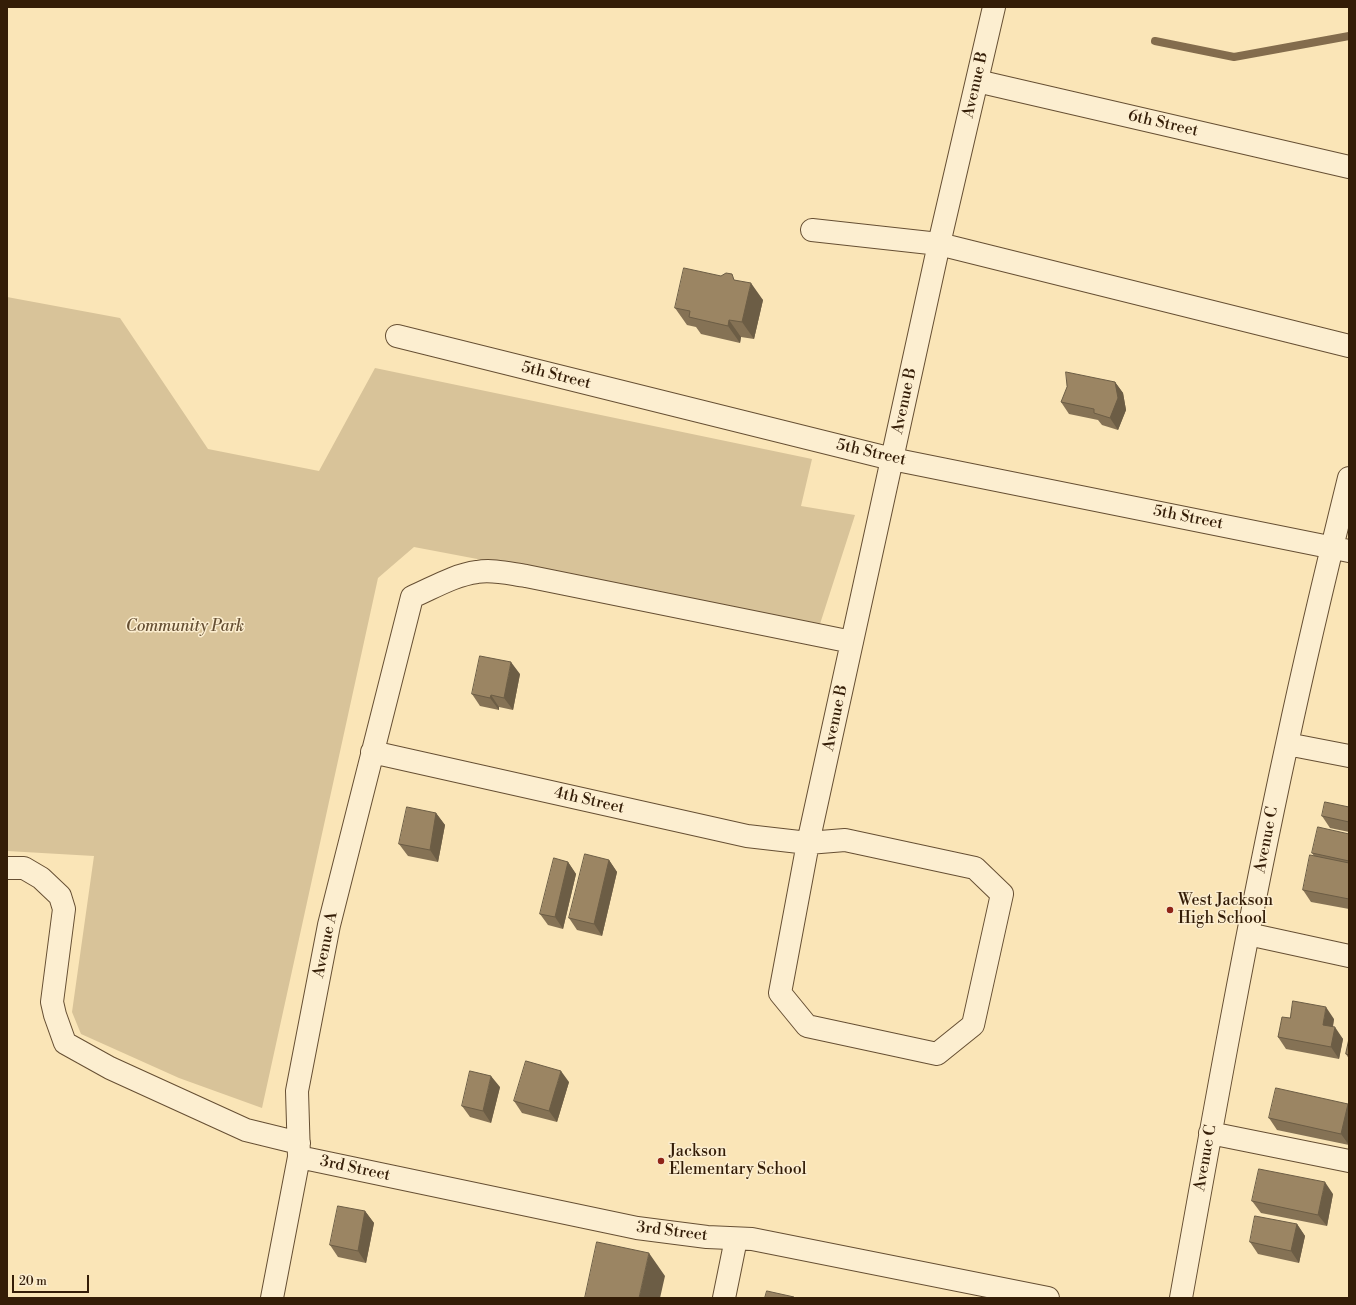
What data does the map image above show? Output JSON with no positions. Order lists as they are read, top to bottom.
{
  "streets": {
    "street": [
      "Avenue B",
      "6th Street",
      "5th Street",
      "4th Street",
      "Avenue C",
      "Avenue A",
      "3rd Street"
    ]
  },
  "crossings": [
    ["Avenue B", "6th Street"],
    ["Avenue B", "5th Street"],
    ["Avenue B", "4th Street"],
    ["Avenue B", "Avenue A"],
    ["5th Street", "Avenue C"],
    ["4th Street", "Avenue A"],
    ["Avenue A", "3rd Street"]
  ],
  "parks": ["Community Park"],
  "places": ["West Jackson High School", "Jackson Elementary School"],
  "scale_bar": "20 m"
}
